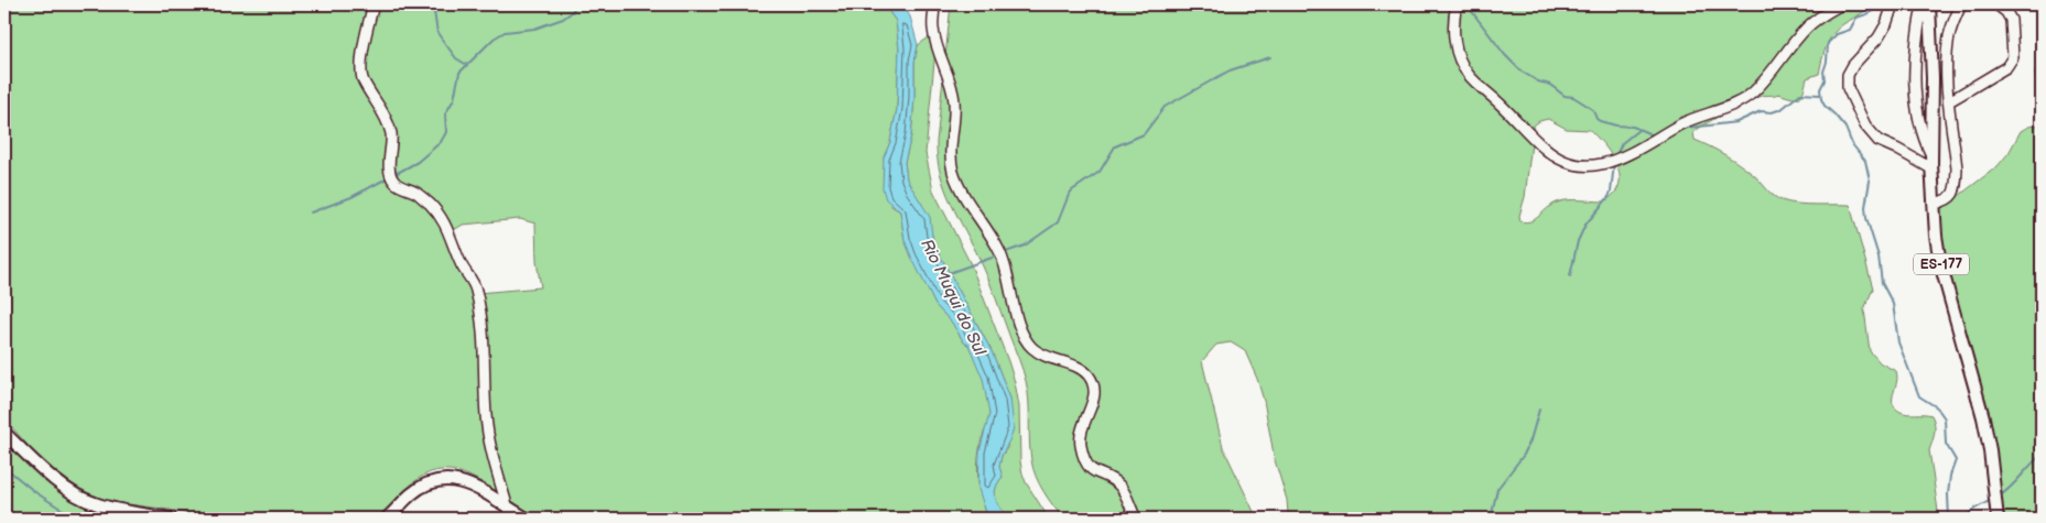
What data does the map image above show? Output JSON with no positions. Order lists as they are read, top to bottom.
{
  "streets": {
    "main road": ["ES-177"]
  },
  "water": ["Rio Muqui do Sul"]
}
